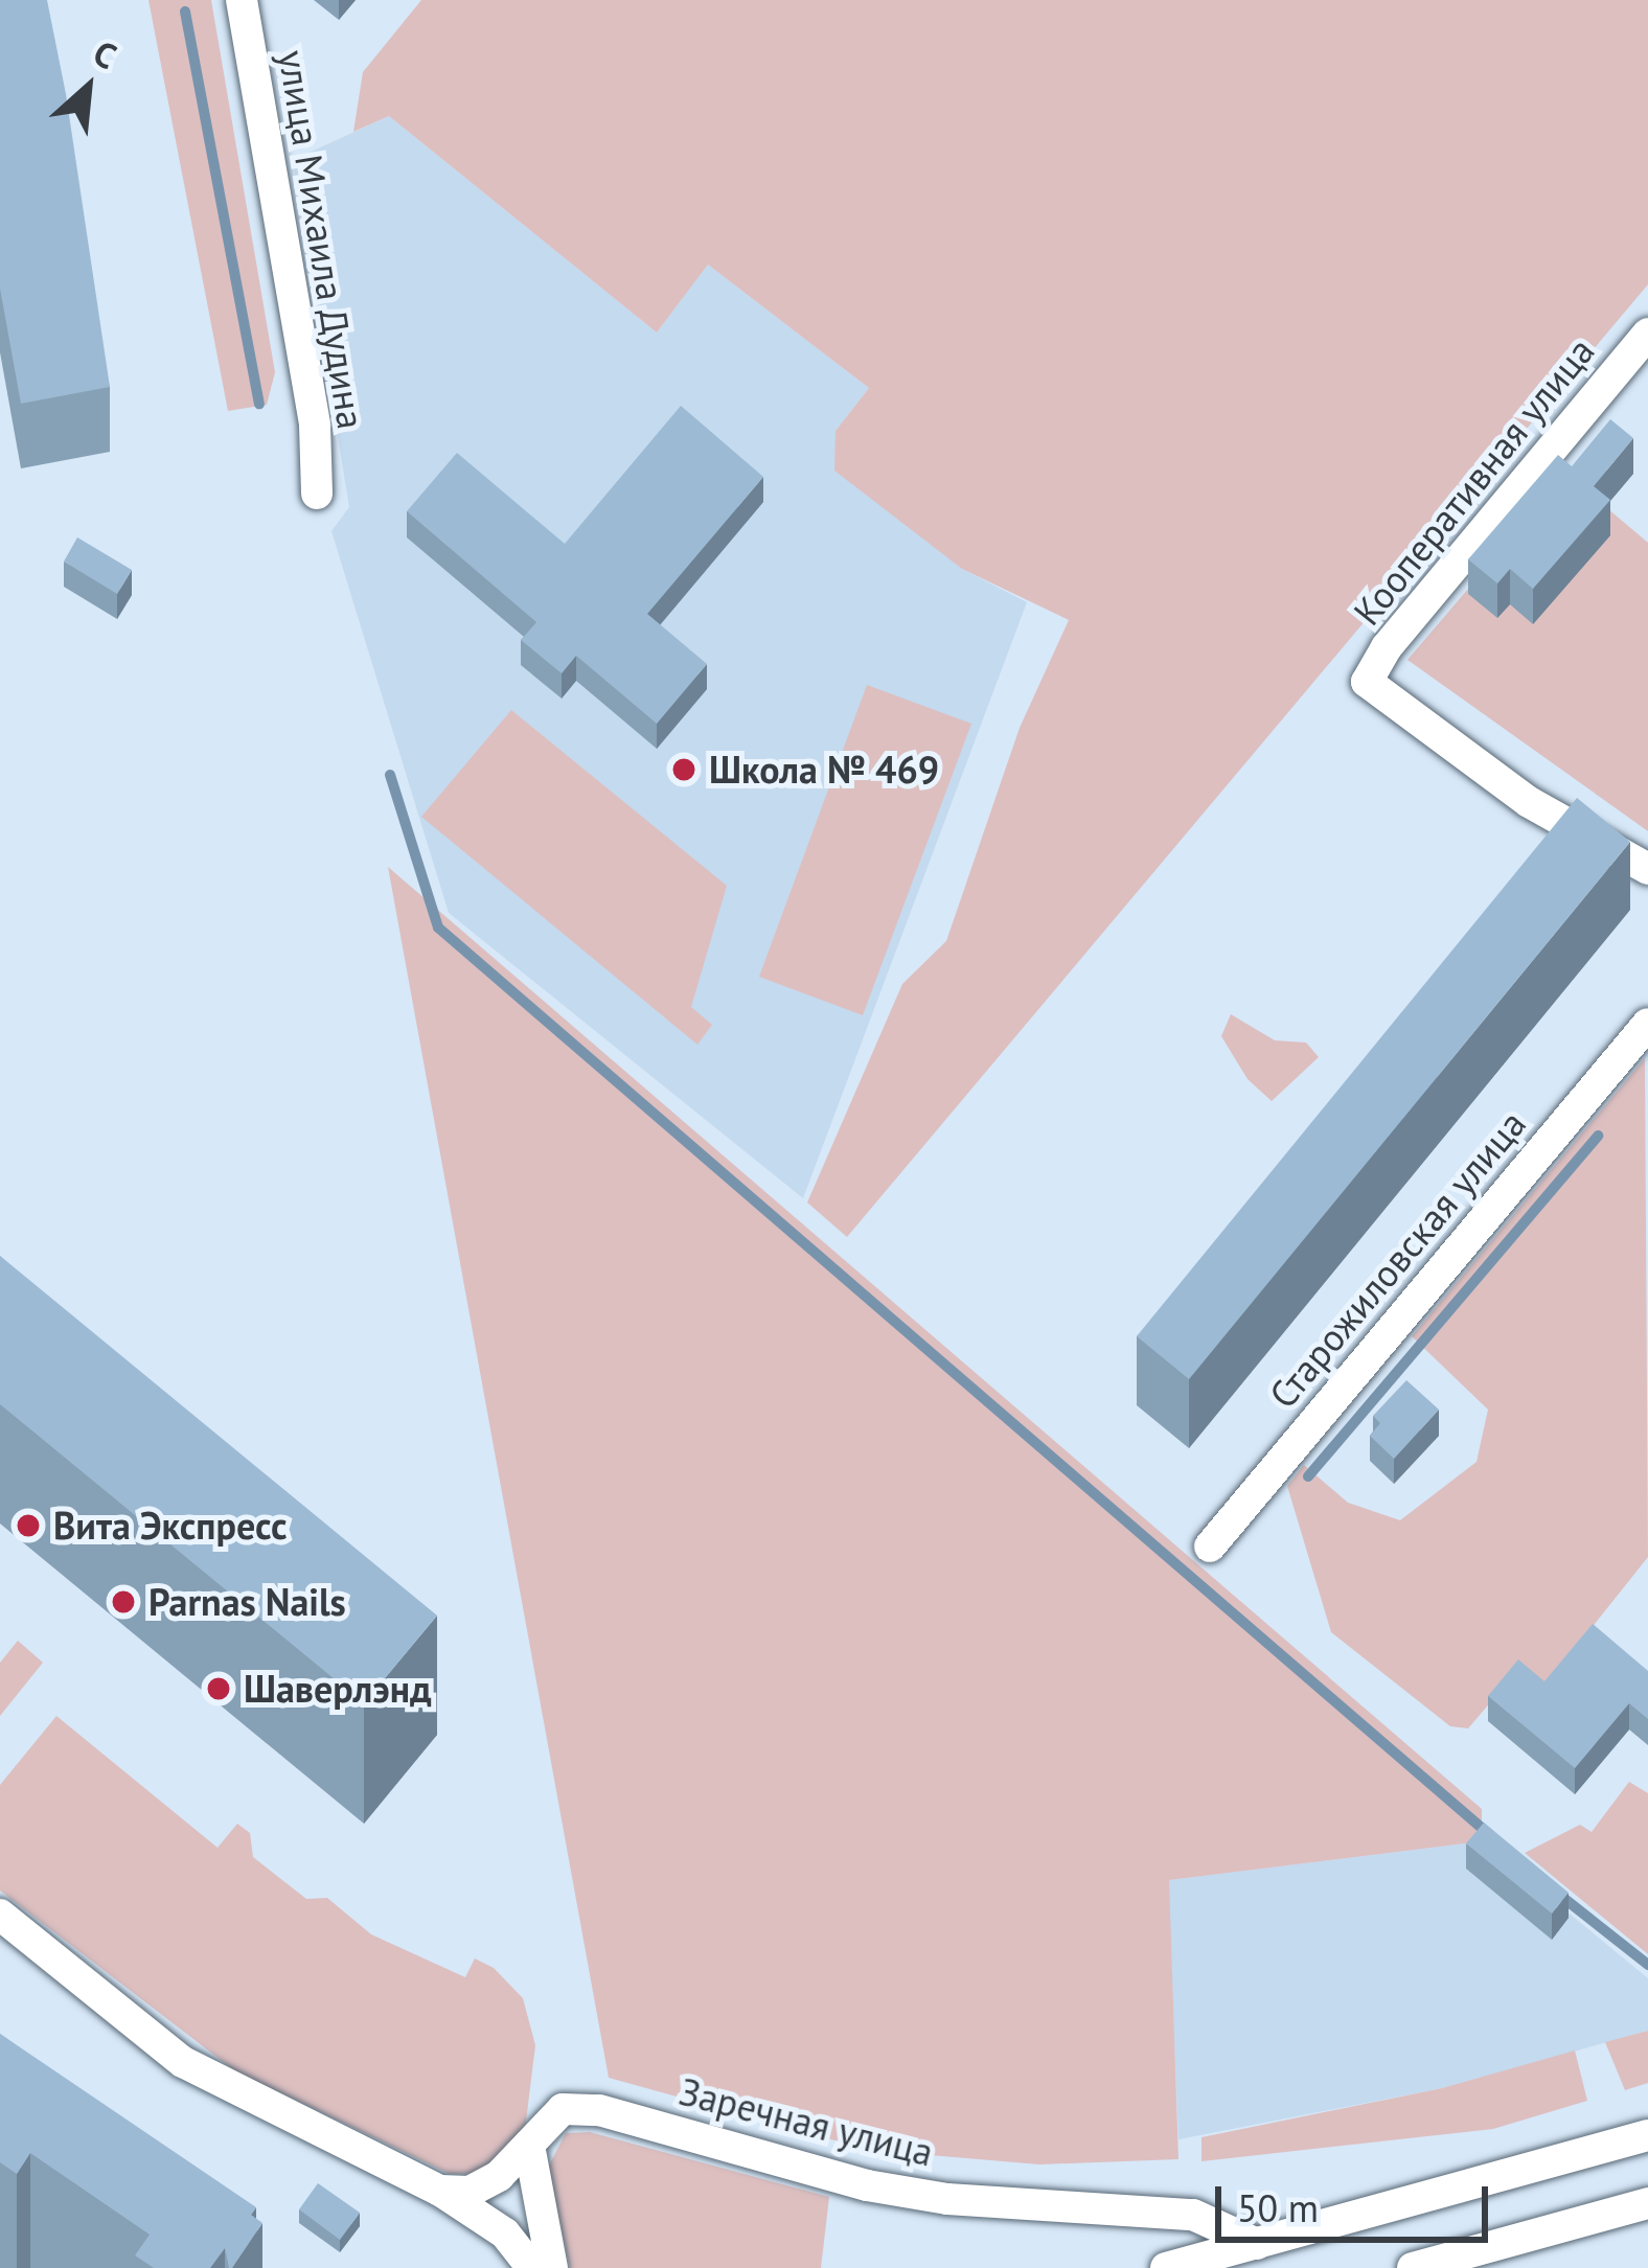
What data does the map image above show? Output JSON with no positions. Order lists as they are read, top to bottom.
{
  "streets": {
    "street": [
      "улица Михаила Дудина",
      "Кооперативная улица",
      "Старожиловская улица",
      "Заречная улица"
    ]
  },
  "places": [
    "Школа № 469",
    "Вита Экспресс",
    "Parnas Nails",
    "Шаверлэнд"
  ],
  "scale_bar": "50 m",
  "north": "top right"
}
